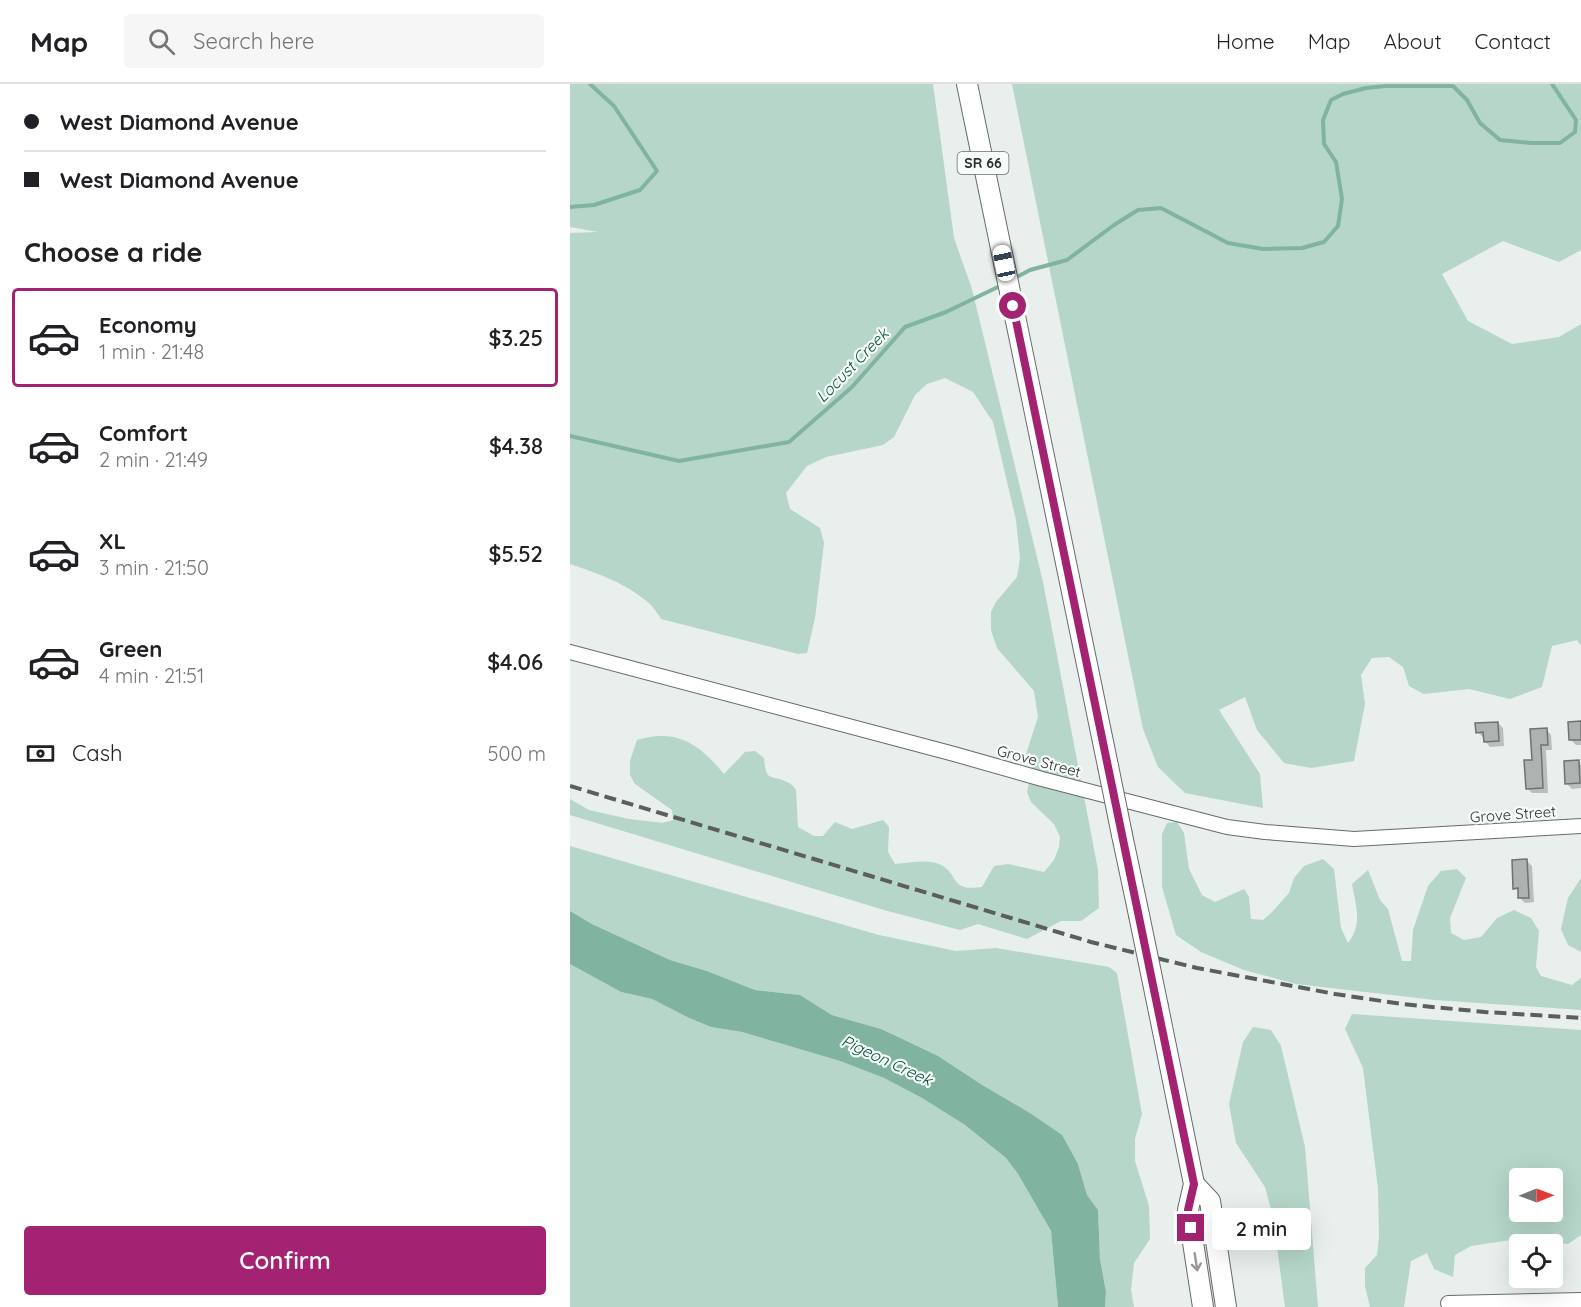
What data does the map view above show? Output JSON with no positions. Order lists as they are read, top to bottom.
{
  "streets": {
    "main road": ["SR 66"],
    "street": ["Grove Street"]
  },
  "water": ["Locust Creek", "Pigeon Creek"],
  "north": "right",
  "page": {
    "header": "Map",
    "search": "Search here",
    "nav": [
      "Home",
      "Map",
      "About",
      "Contact"
    ],
    "banner": ["West Diamond Avenue", "West Diamond Avenue"],
    "heading": "Choose a ride",
    "list": [
      {
        "name": "Economy",
        "note": "1 min · 21:48",
        "value": "$3.25"
      },
      {
        "name": "Comfort",
        "note": "2 min · 21:49",
        "value": "$4.38"
      },
      {
        "name": "XL",
        "note": "3 min · 21:50",
        "value": "$5.52"
      },
      {
        "name": "Green",
        "note": "4 min · 21:51",
        "value": "$4.06"
      }
    ],
    "pay": ["Cash", "500 m"],
    "bubble": "2 min",
    "buttons": "Confirm"
  }
}
